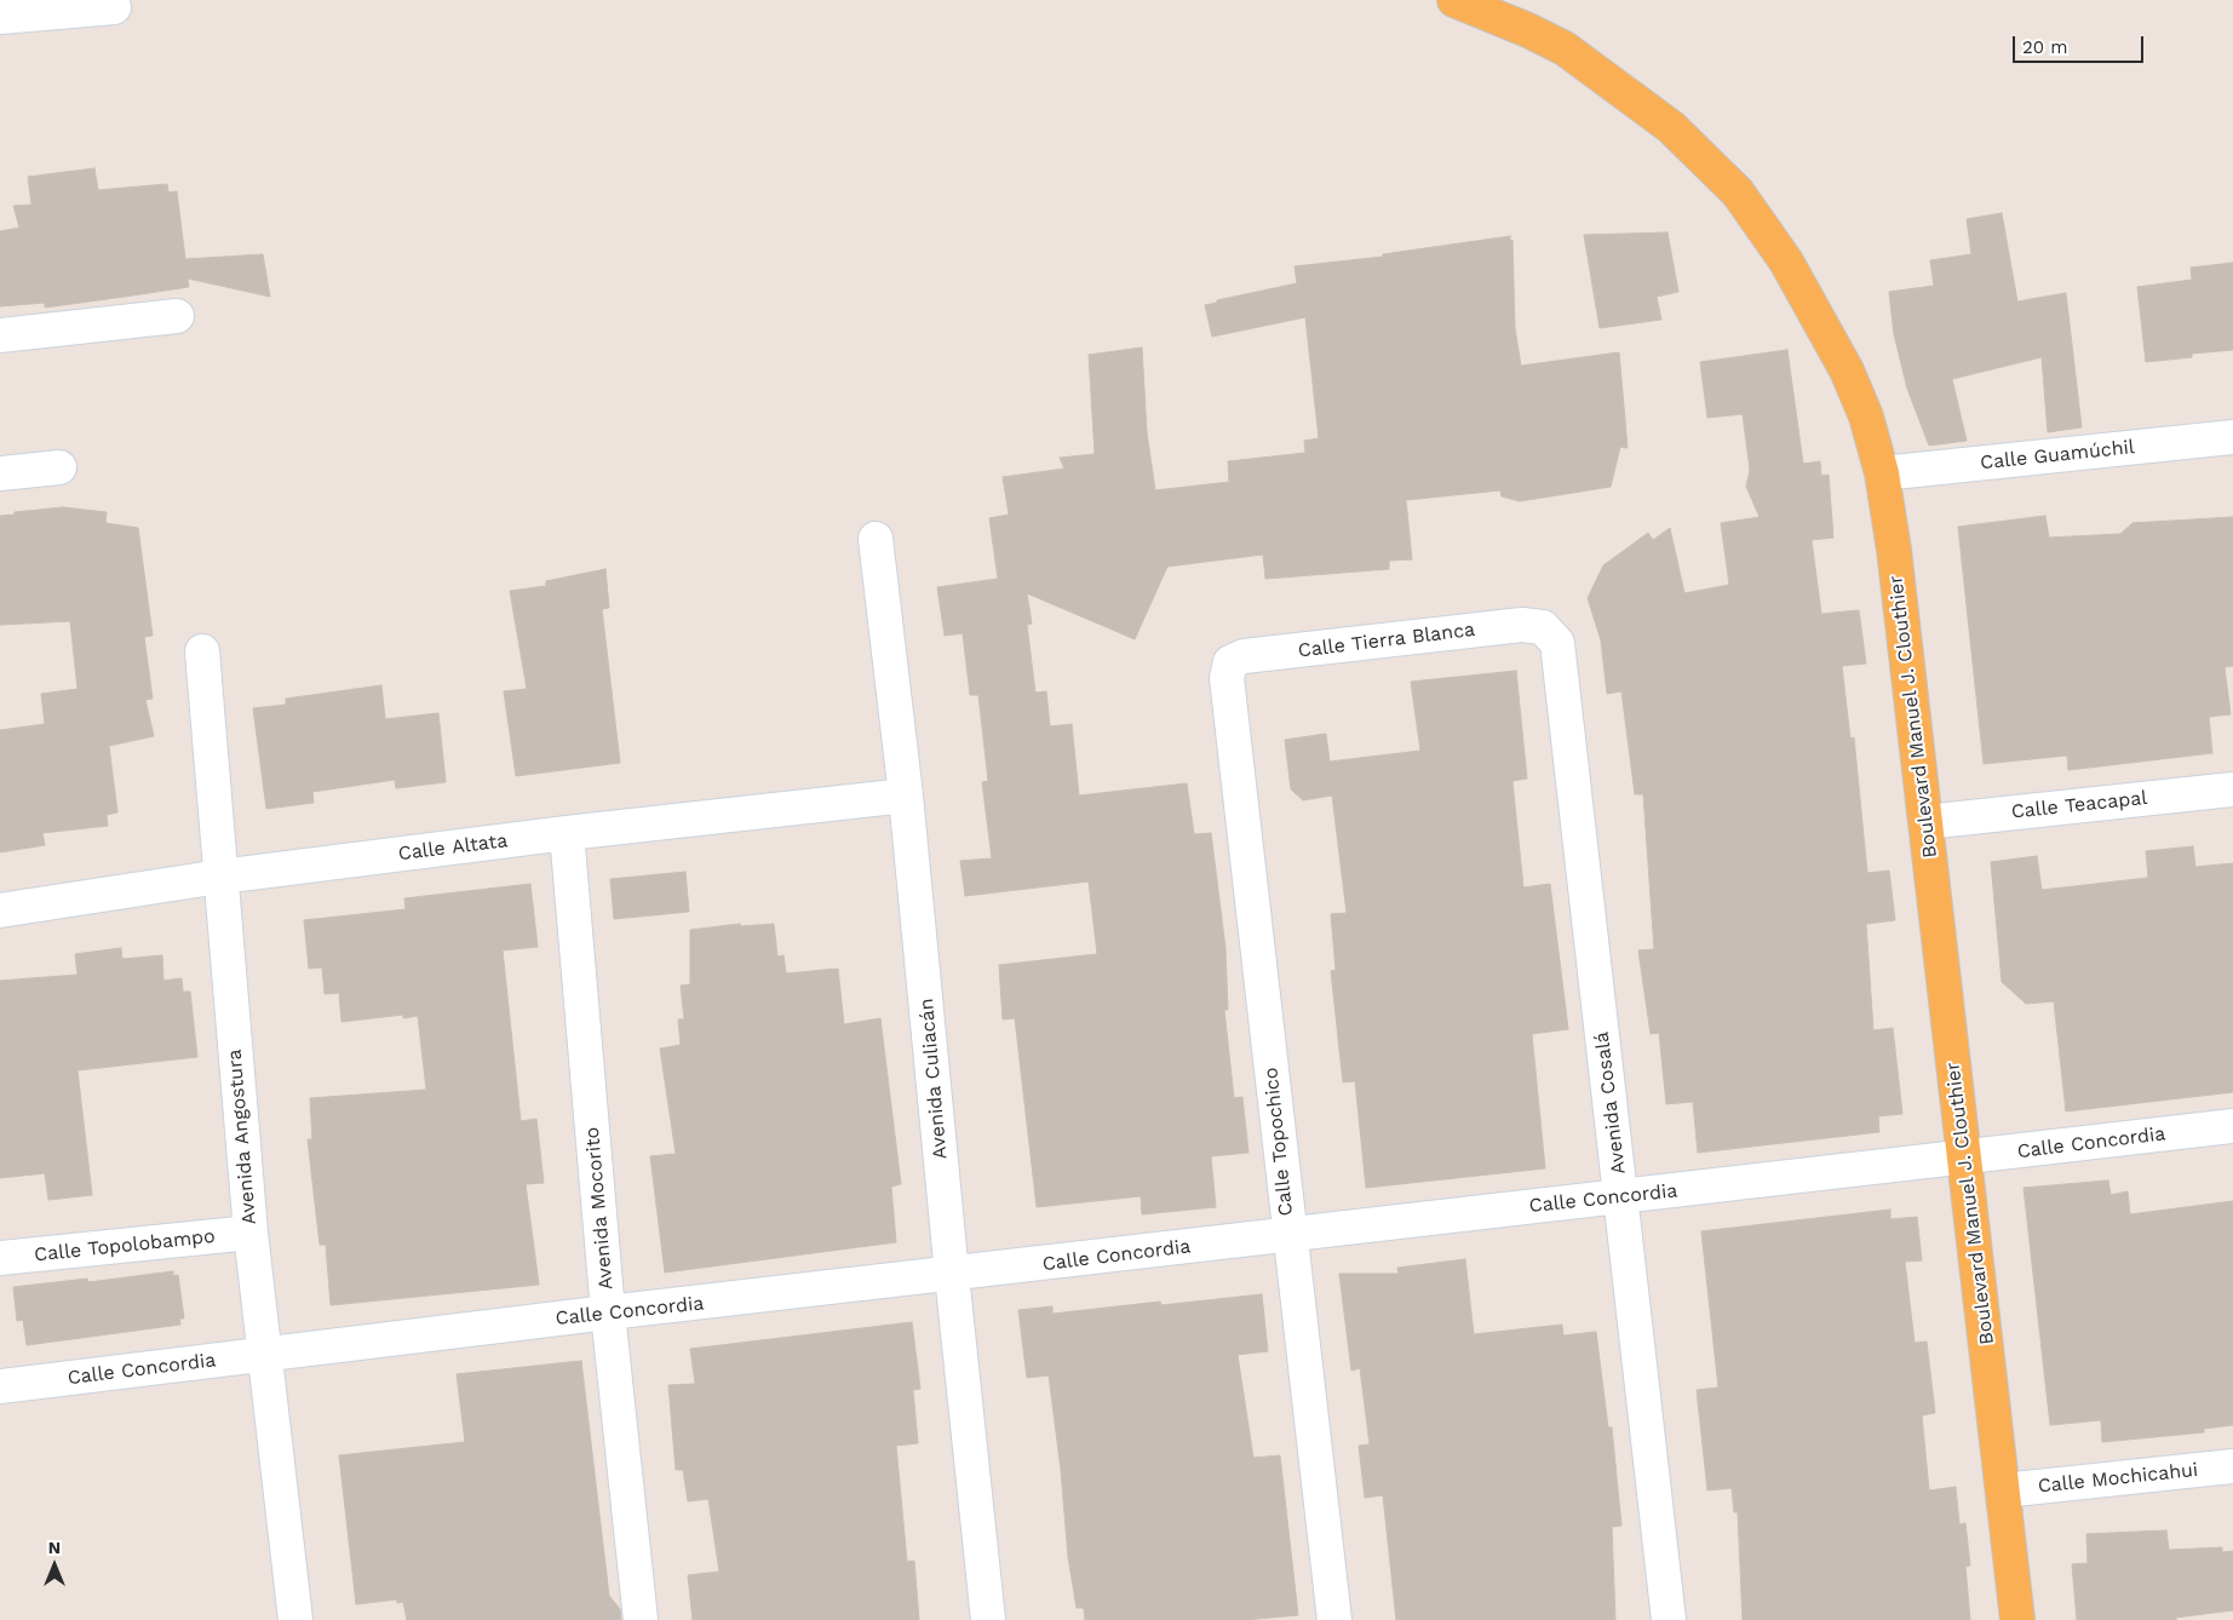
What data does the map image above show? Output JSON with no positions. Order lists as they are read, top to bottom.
{
  "streets": {
    "main road": ["Boulevard Manuel J. Clouthier"],
    "street": [
      "Calle Guamúchil",
      "Calle Tierra Blanca",
      "Calle Teacapal",
      "Calle Altata",
      "Avenida Culiacán",
      "Avenida Cosalá",
      "Avenida Angostura",
      "Calle Topochico",
      "Calle Concordia",
      "Avenida Mocorito",
      "Calle Topolobampo",
      "Calle Mochicahui"
    ]
  },
  "crossings": [
    ["Calle Guamúchil", "Boulevard Manuel J. Clouthier"],
    ["Calle Tierra Blanca", "Avenida Cosalá"],
    ["Calle Tierra Blanca", "Calle Topochico"],
    ["Boulevard Manuel J. Clouthier", "Calle Teacapal"],
    ["Boulevard Manuel J. Clouthier", "Calle Concordia"],
    ["Boulevard Manuel J. Clouthier", "Calle Mochicahui"],
    ["Calle Altata", "Avenida Culiacán"],
    ["Calle Altata", "Avenida Angostura"],
    ["Calle Altata", "Avenida Mocorito"],
    ["Avenida Culiacán", "Calle Concordia"],
    ["Avenida Cosalá", "Calle Concordia"],
    ["Avenida Angostura", "Calle Concordia"],
    ["Avenida Angostura", "Calle Topolobampo"],
    ["Calle Topochico", "Calle Concordia"],
    ["Calle Concordia", "Avenida Mocorito"]
  ],
  "scale_bar": "20 m",
  "north": "top"
}
